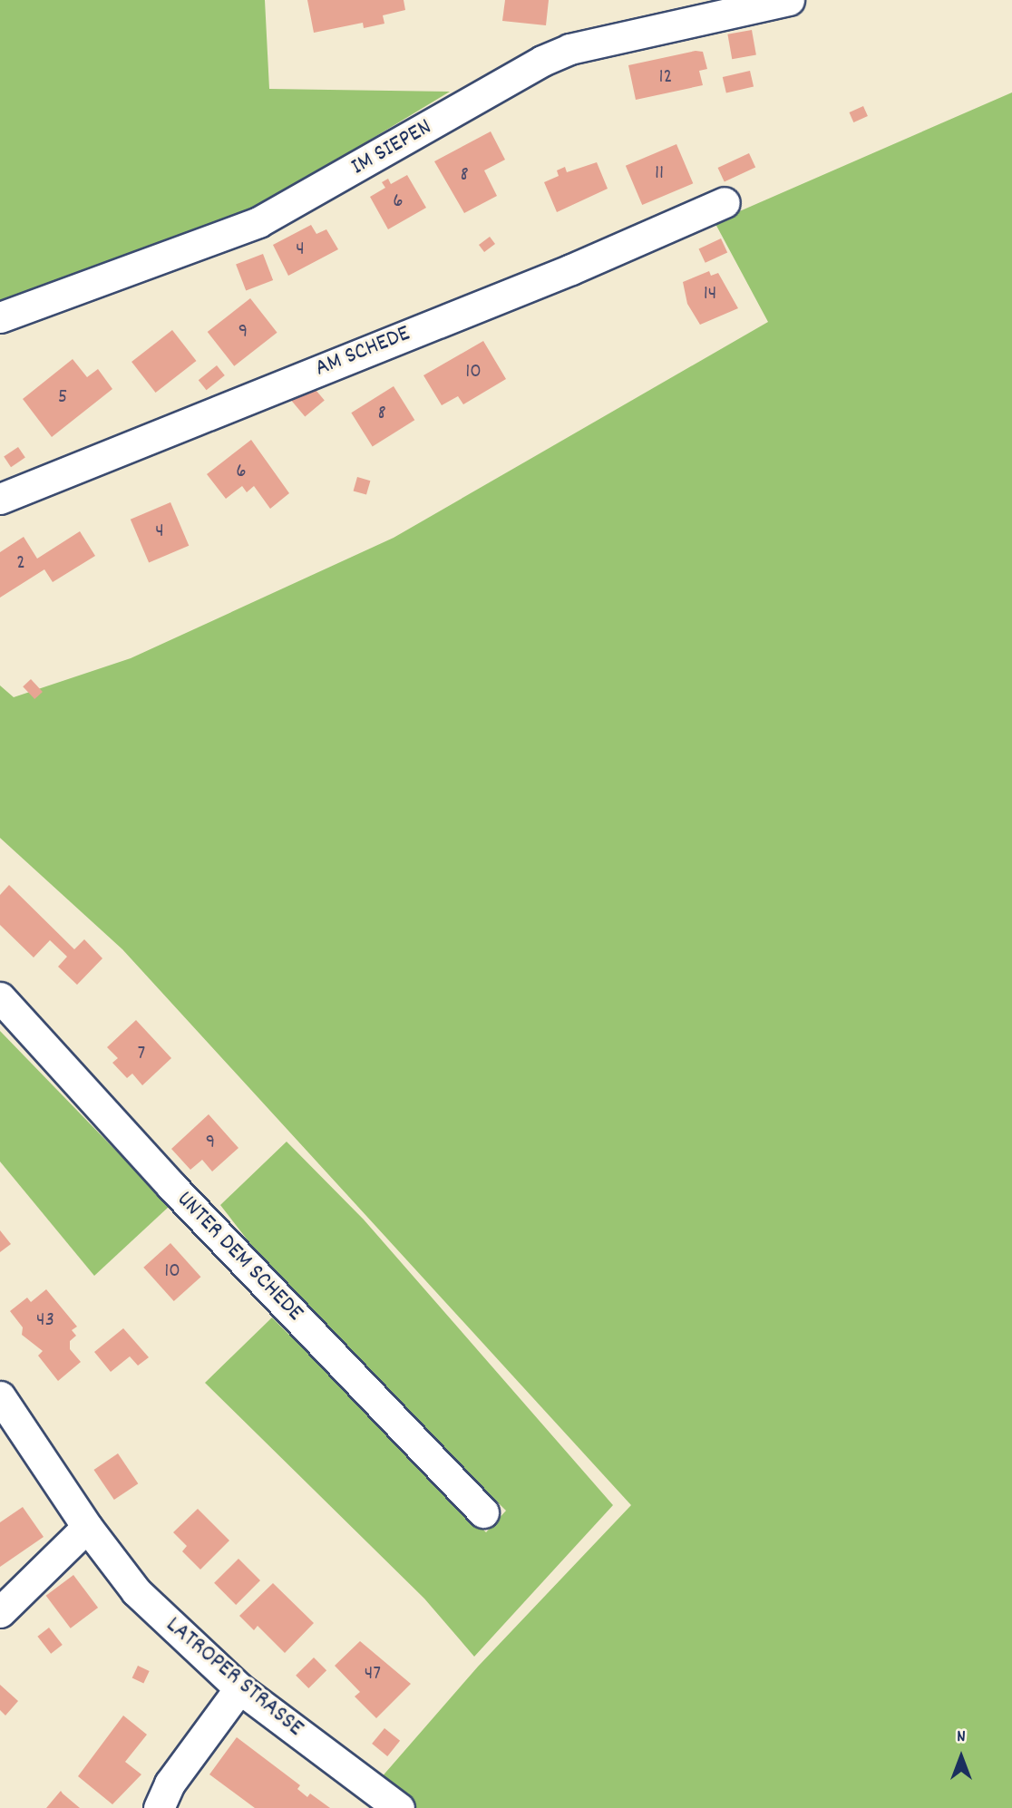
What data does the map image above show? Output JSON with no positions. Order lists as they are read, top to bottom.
{
  "streets": {
    "street": [
      "IM SIEPEN",
      "AM SCHEDE",
      "UNTER DEM SCHEDE",
      "LATROPER STRASSE"
    ]
  },
  "house_numbers": [
    "12",
    "11",
    "8",
    "6",
    "4",
    "14",
    "9",
    "10",
    "5",
    "8",
    "6",
    "4",
    "2",
    "7",
    "9",
    "10",
    "43",
    "47"
  ],
  "north": "top"
}
